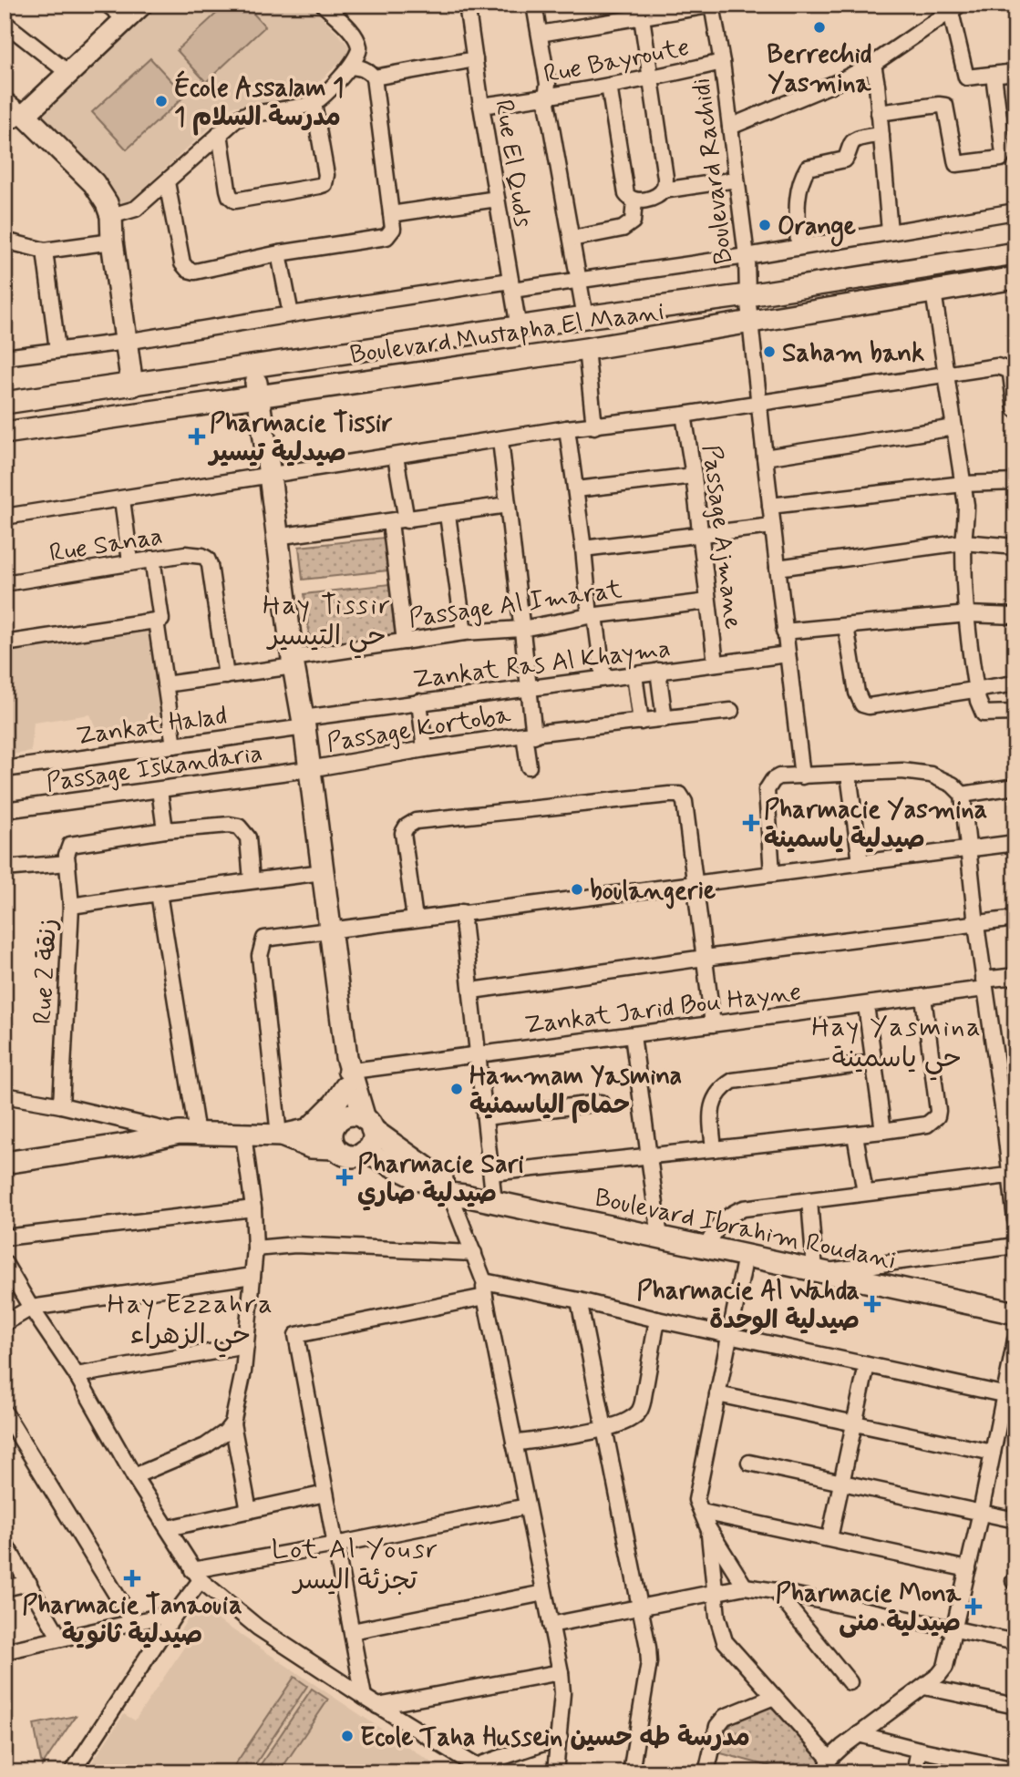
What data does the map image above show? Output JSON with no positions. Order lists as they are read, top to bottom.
{
  "streets": {
    "street": [
      "Rue Bayroute",
      "Rue El Quds",
      "Boulevard Rachidi",
      "Boulevard Mustapha El Maani",
      "Passage Ajmane",
      "Rue Sanaa",
      "Passage Al Imarat",
      "Zankat Ras Al Khayma",
      "Zankat Halad",
      "Passage Kortoba",
      "Passage Iskandaria",
      "Rue 2 زنقة",
      "Zankat Jarid Bou Hayne",
      "Boulevard Ibrahim Roudani"
    ]
  },
  "crossings": [
    ["Rue Bayroute", "Rue El Quds"],
    ["Rue Bayroute", "Boulevard Rachidi"],
    ["Rue El Quds", "Boulevard Mustapha El Maani"],
    ["Boulevard Rachidi", "Boulevard Mustapha El Maani"],
    ["Boulevard Rachidi", "Zankat Ras Al Khayma"],
    ["Passage Ajmane", "Passage Al Imarat"],
    ["Passage Ajmane", "Zankat Ras Al Khayma"],
    ["Rue Sanaa", "Passage Al Imarat"],
    ["Zankat Ras Al Khayma", "Zankat Halad"],
    ["Passage Kortoba", "Passage Iskandaria"]
  ],
  "districts": [
    "Hay Tissir حي التيسير",
    "Hay Yasmina حي ياسمينة",
    "Hay Ezzahra حي الزهراء",
    "Lot Al Yousr تجزئة اليسر"
  ],
  "places": {
    "other": [
      "Berrechid Yasmina",
      "École Assalam 1 مدرسة السلام 1",
      "Orange",
      "Saham bank",
      "boulangerie",
      "Hammam Yasmina حمام الياسمنية",
      "Ecole Taha Hussein مدرسة طه حسين"
    ],
    "health": [
      "Pharmacie Tissir صيدلية تيسير",
      "Pharmacie Yasmina صيدلية ياسمينة",
      "Pharmacie Sari صيدلية صاري",
      "Pharmacie Al Wahda صيدلية الوحدة",
      "Pharmacie Tanaouia صيدلية ثانوية",
      "Pharmacie Mona صيدلية منى"
    ]
  }
}
